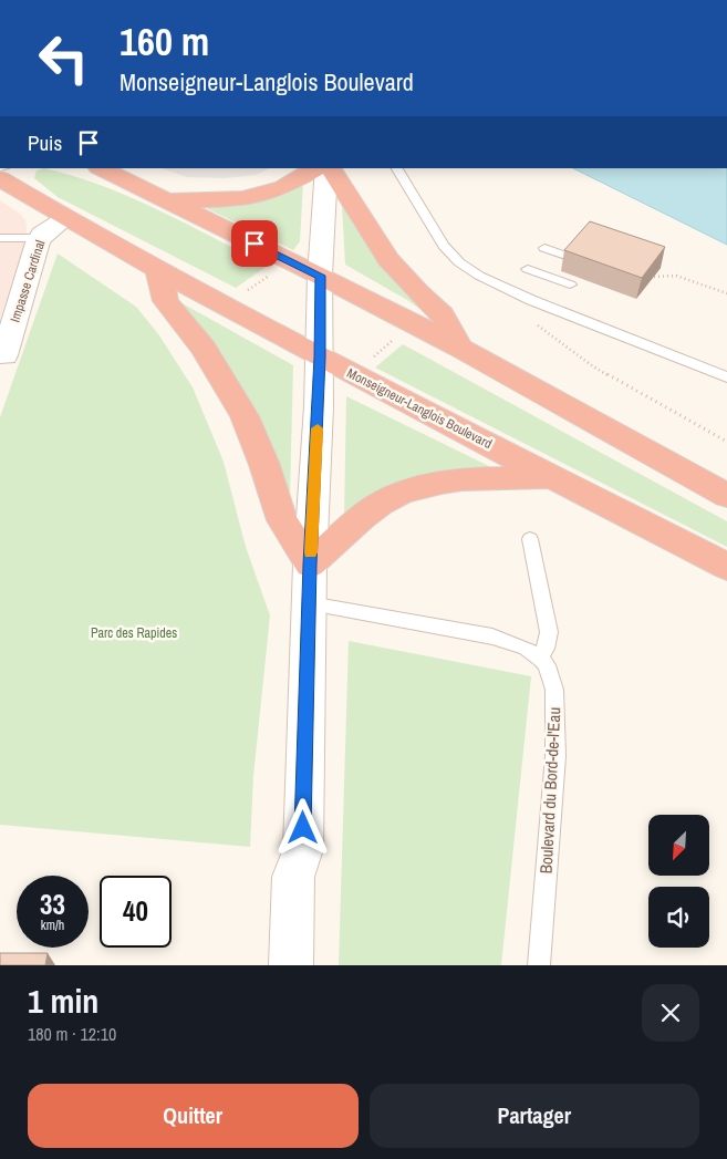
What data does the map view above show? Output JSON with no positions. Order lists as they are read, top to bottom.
{
  "streets": {
    "highway": ["Monseigneur-Langlois Boulevard"],
    "street": ["Impasse Cardinal"],
    "lane": ["Boulevard du Bord-de-l'Eau"]
  },
  "crossings": [
    ["Impasse Cardinal", "Monseigneur-Langlois Boulevard"]
  ],
  "parks": ["Parc des Rapides"],
  "north": "bottom left",
  "page": {
    "turn": ["160 m", "Monseigneur-Langlois Boulevard"],
    "then": "Puis",
    "speed": "33 km/h",
    "limit": "40",
    "heading": ["1 min", "180 m · 12:10"],
    "buttons": ["Quitter", "Partager"]
  }
}
